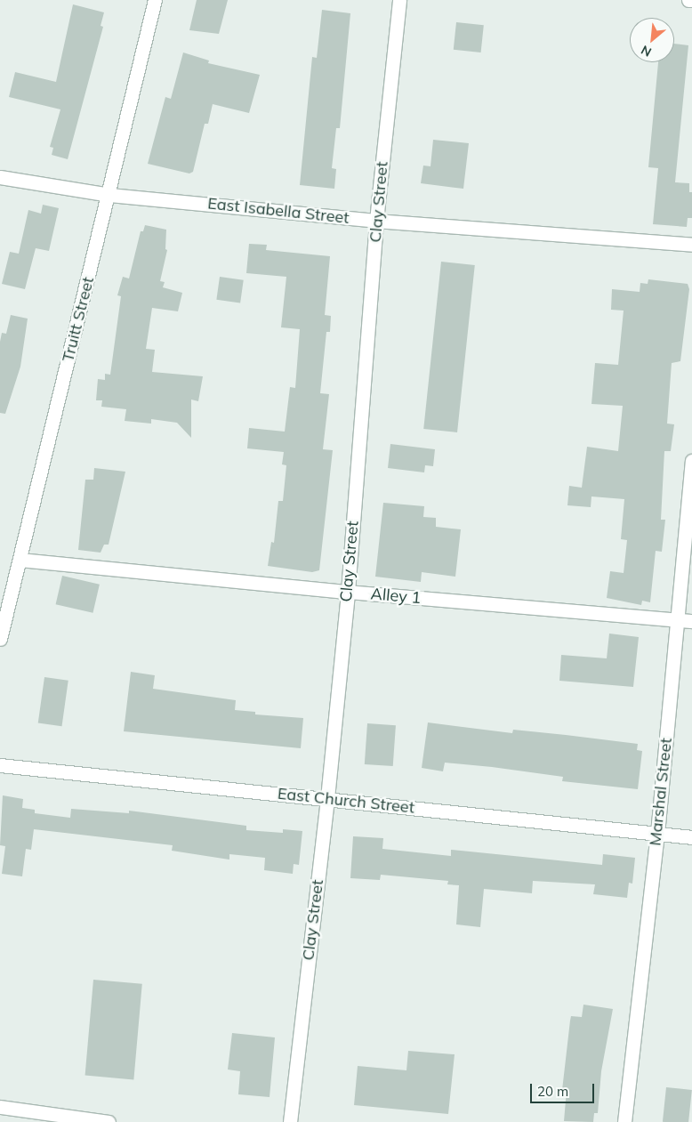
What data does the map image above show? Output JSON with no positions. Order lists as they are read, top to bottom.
{
  "streets": {
    "street": [
      "Clay Street",
      "East Isabella Street",
      "Truitt Street",
      "Alley 1",
      "Marshal Street",
      "East Church Street"
    ]
  },
  "crossings": [
    ["Clay Street", "East Isabella Street"],
    ["Clay Street", "Alley 1"],
    ["Clay Street", "East Church Street"],
    ["East Isabella Street", "Truitt Street"],
    ["Truitt Street", "Alley 1"],
    ["Alley 1", "Marshal Street"],
    ["Marshal Street", "East Church Street"]
  ],
  "scale_bar": "20 m",
  "north": "bottom left"
}
